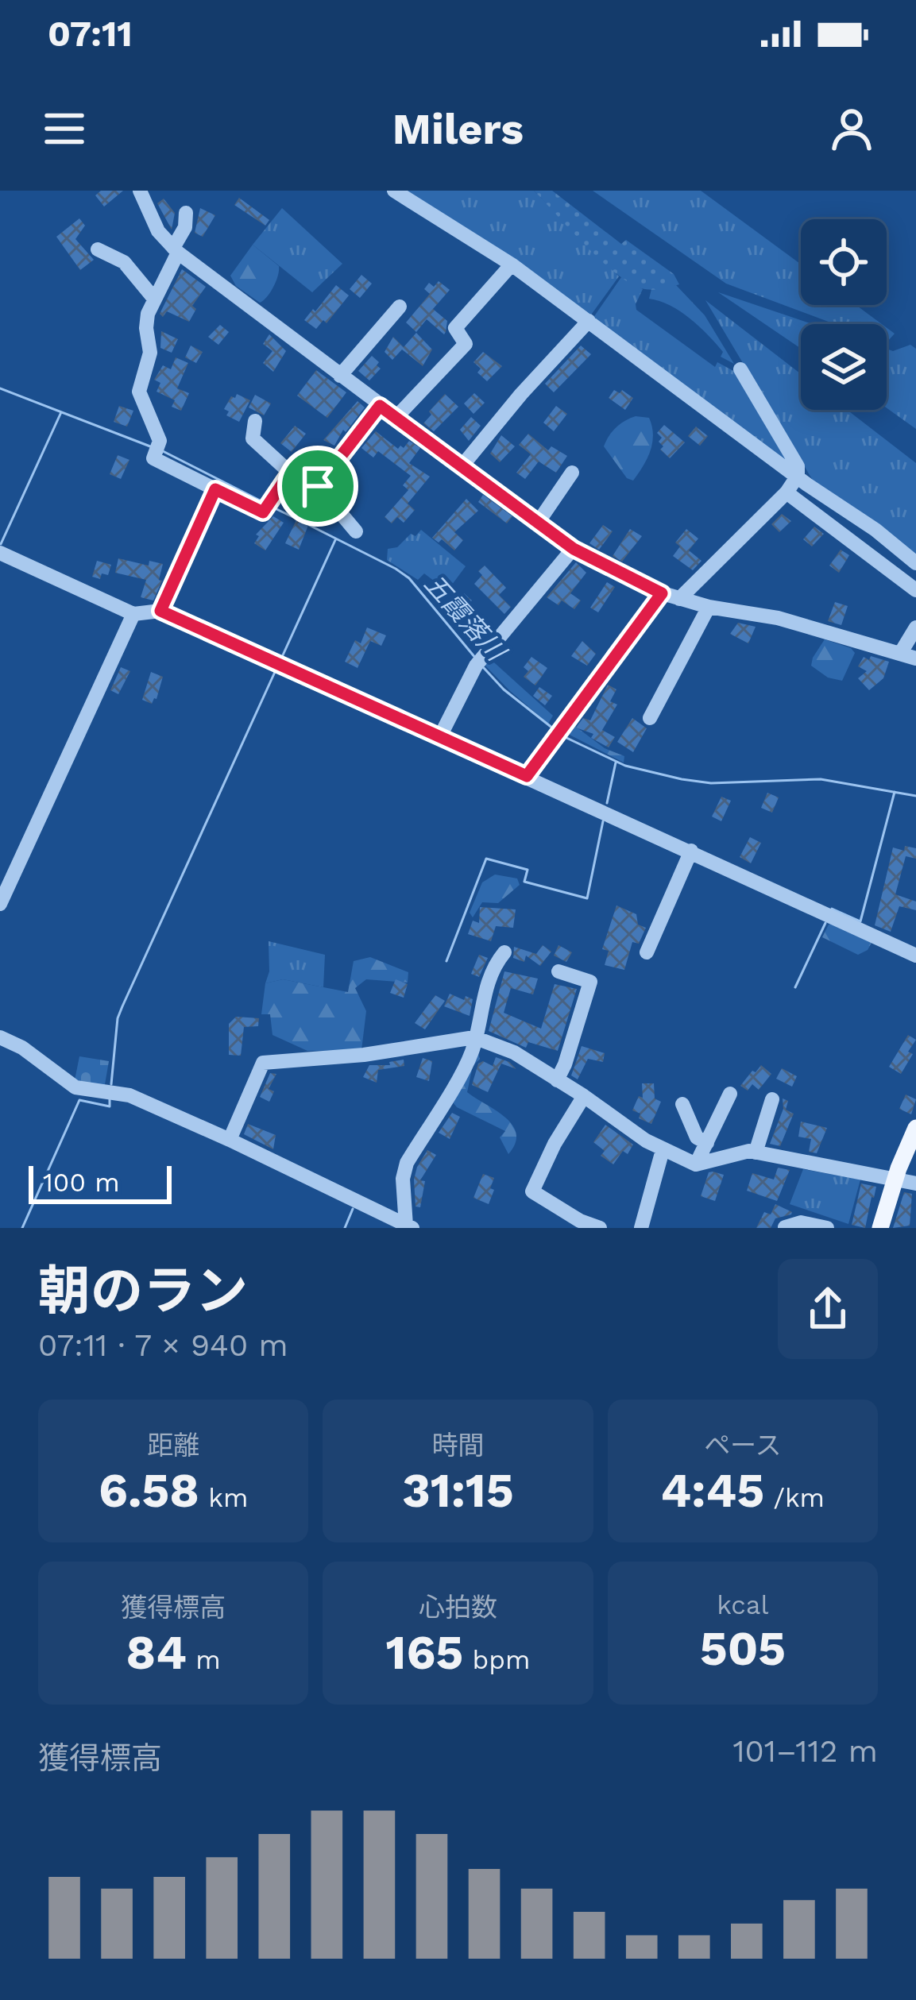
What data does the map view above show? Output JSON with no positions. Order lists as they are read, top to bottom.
{
  "water": ["五霞落川"],
  "scale_bar": "100 m",
  "page": {
    "status": "07:11",
    "header": "Milers",
    "scale": "100 m",
    "heading": ["朝のラン", "07:11 · 7 × 940 m"],
    "stats": [
      ["距離", "6.58 km"],
      ["時間", "31:15"],
      ["ペース", "4:45 /km"],
      ["獲得標高", "84 m"],
      ["心拍数", "165 bpm"],
      ["kcal", "505"]
    ],
    "chart": ["獲得標高", "101–112 m"]
  }
}
